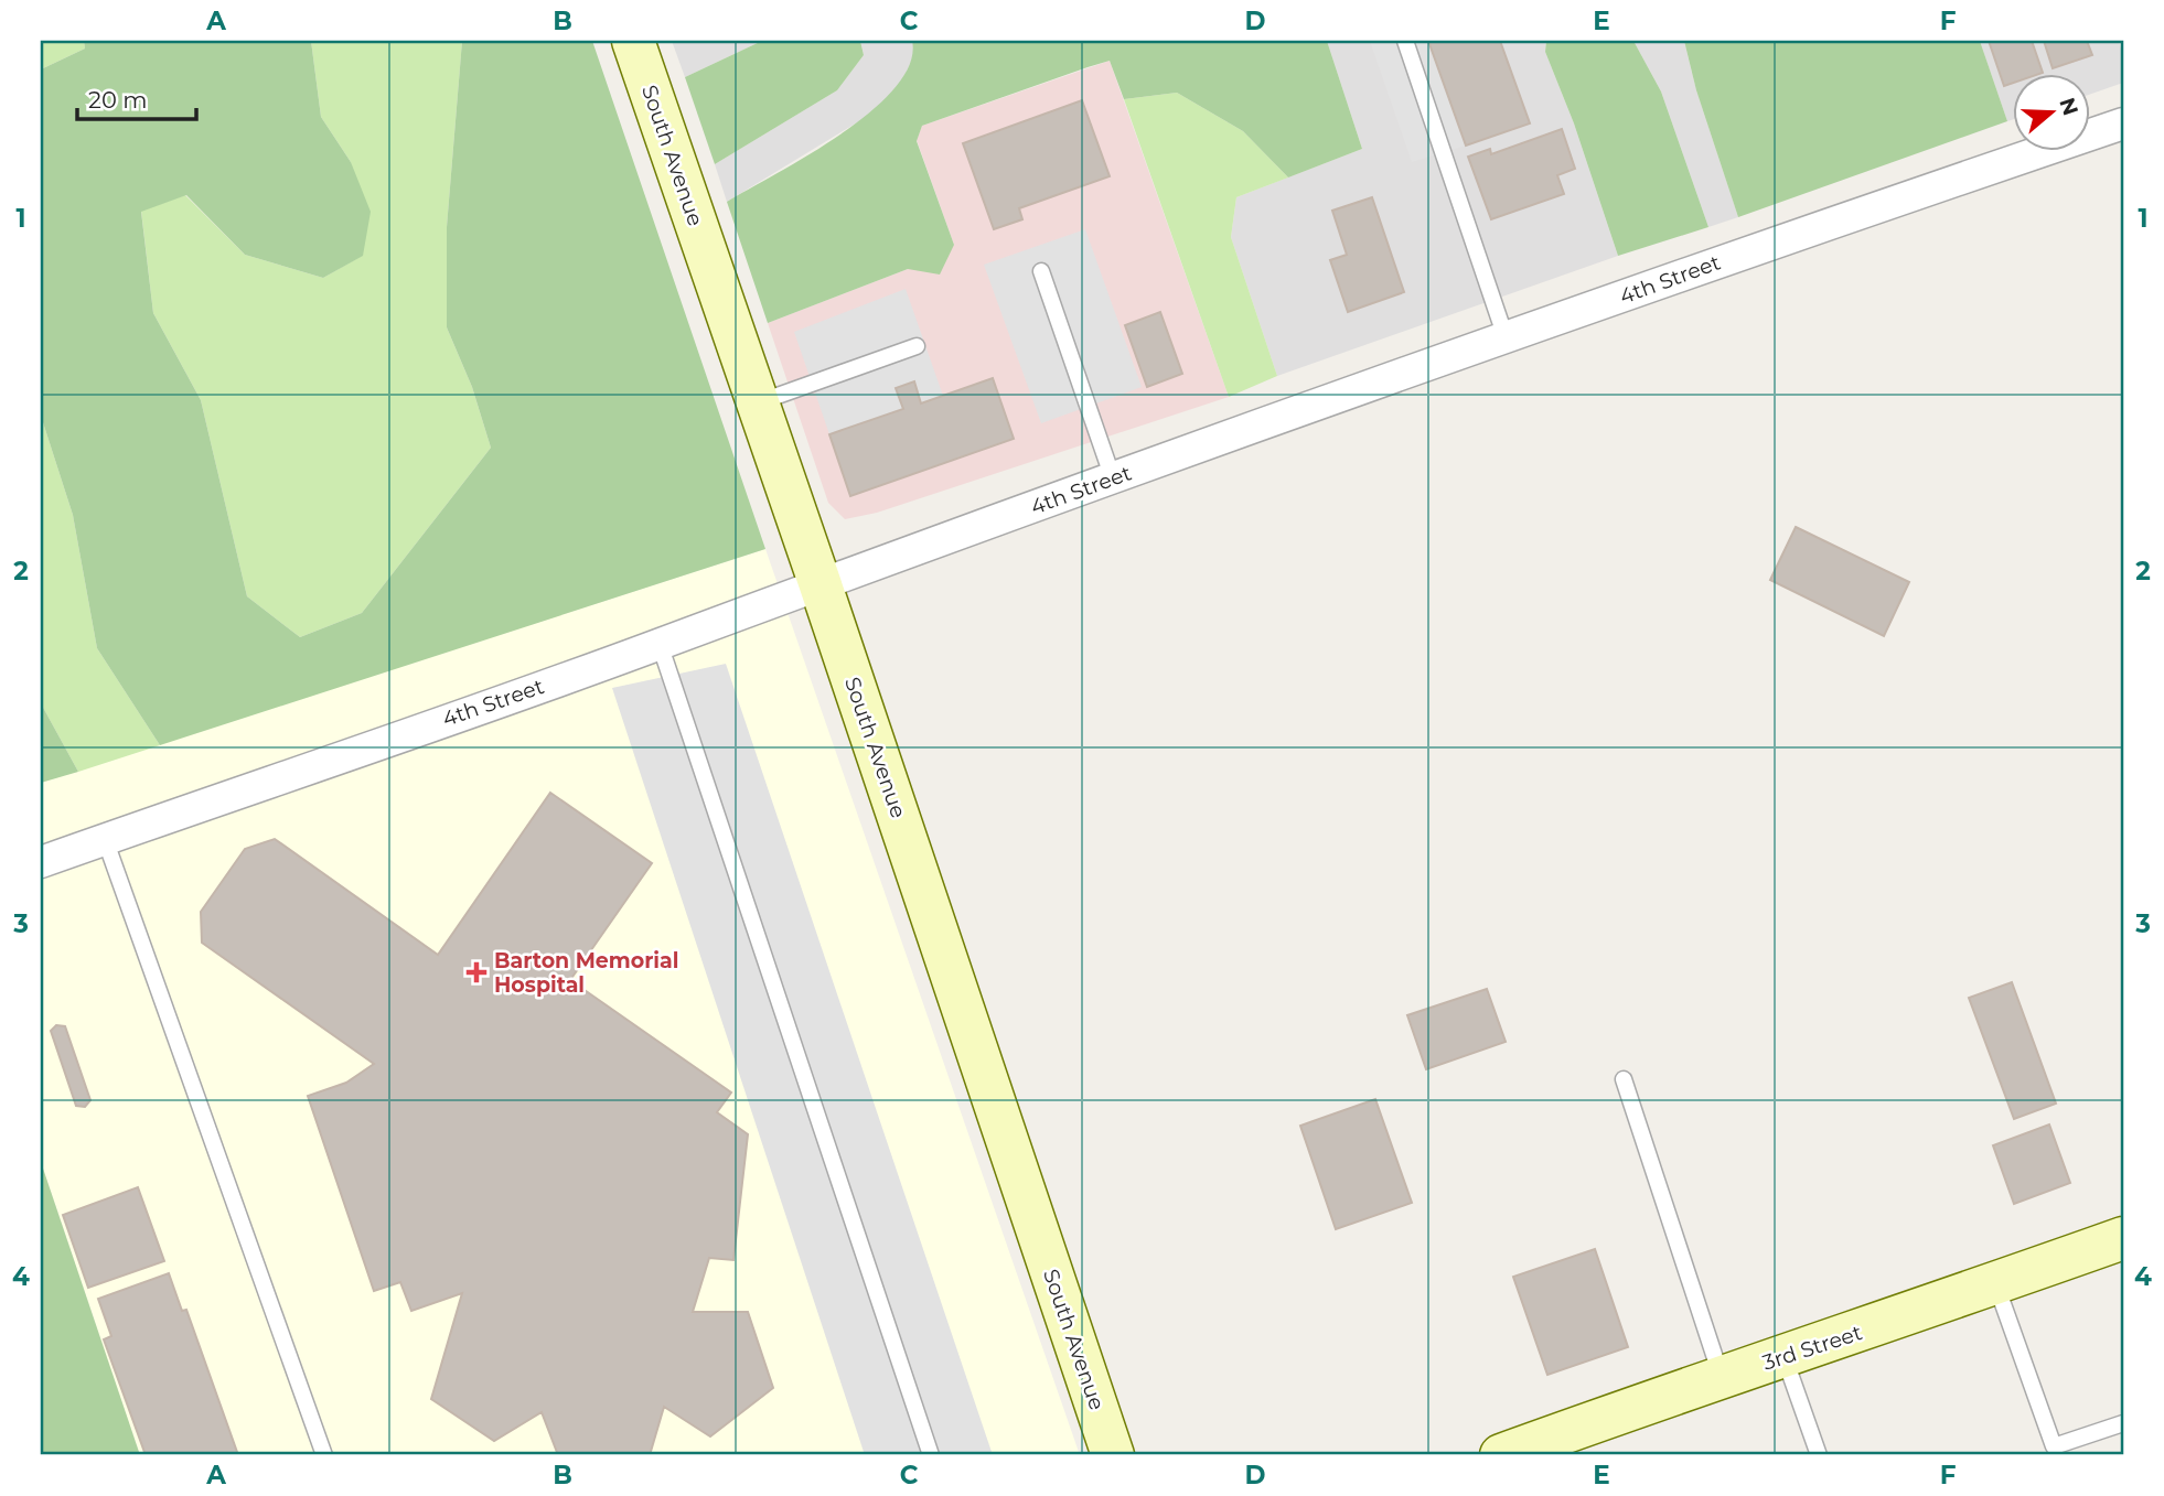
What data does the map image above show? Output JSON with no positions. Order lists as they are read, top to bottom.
{
  "streets": {
    "street": ["South Avenue", "4th Street", "3rd Street"]
  },
  "crossings": [
    ["South Avenue", "4th Street"]
  ],
  "places": {
    "health": ["Barton Memorial Hospital"]
  },
  "scale_bar": "20 m",
  "north": "right",
  "grid": {
    "columns": [
      "A",
      "B",
      "C",
      "D",
      "E",
      "F"
    ],
    "rows": [
      "1",
      "2",
      "3",
      "4"
    ]
  }
}
